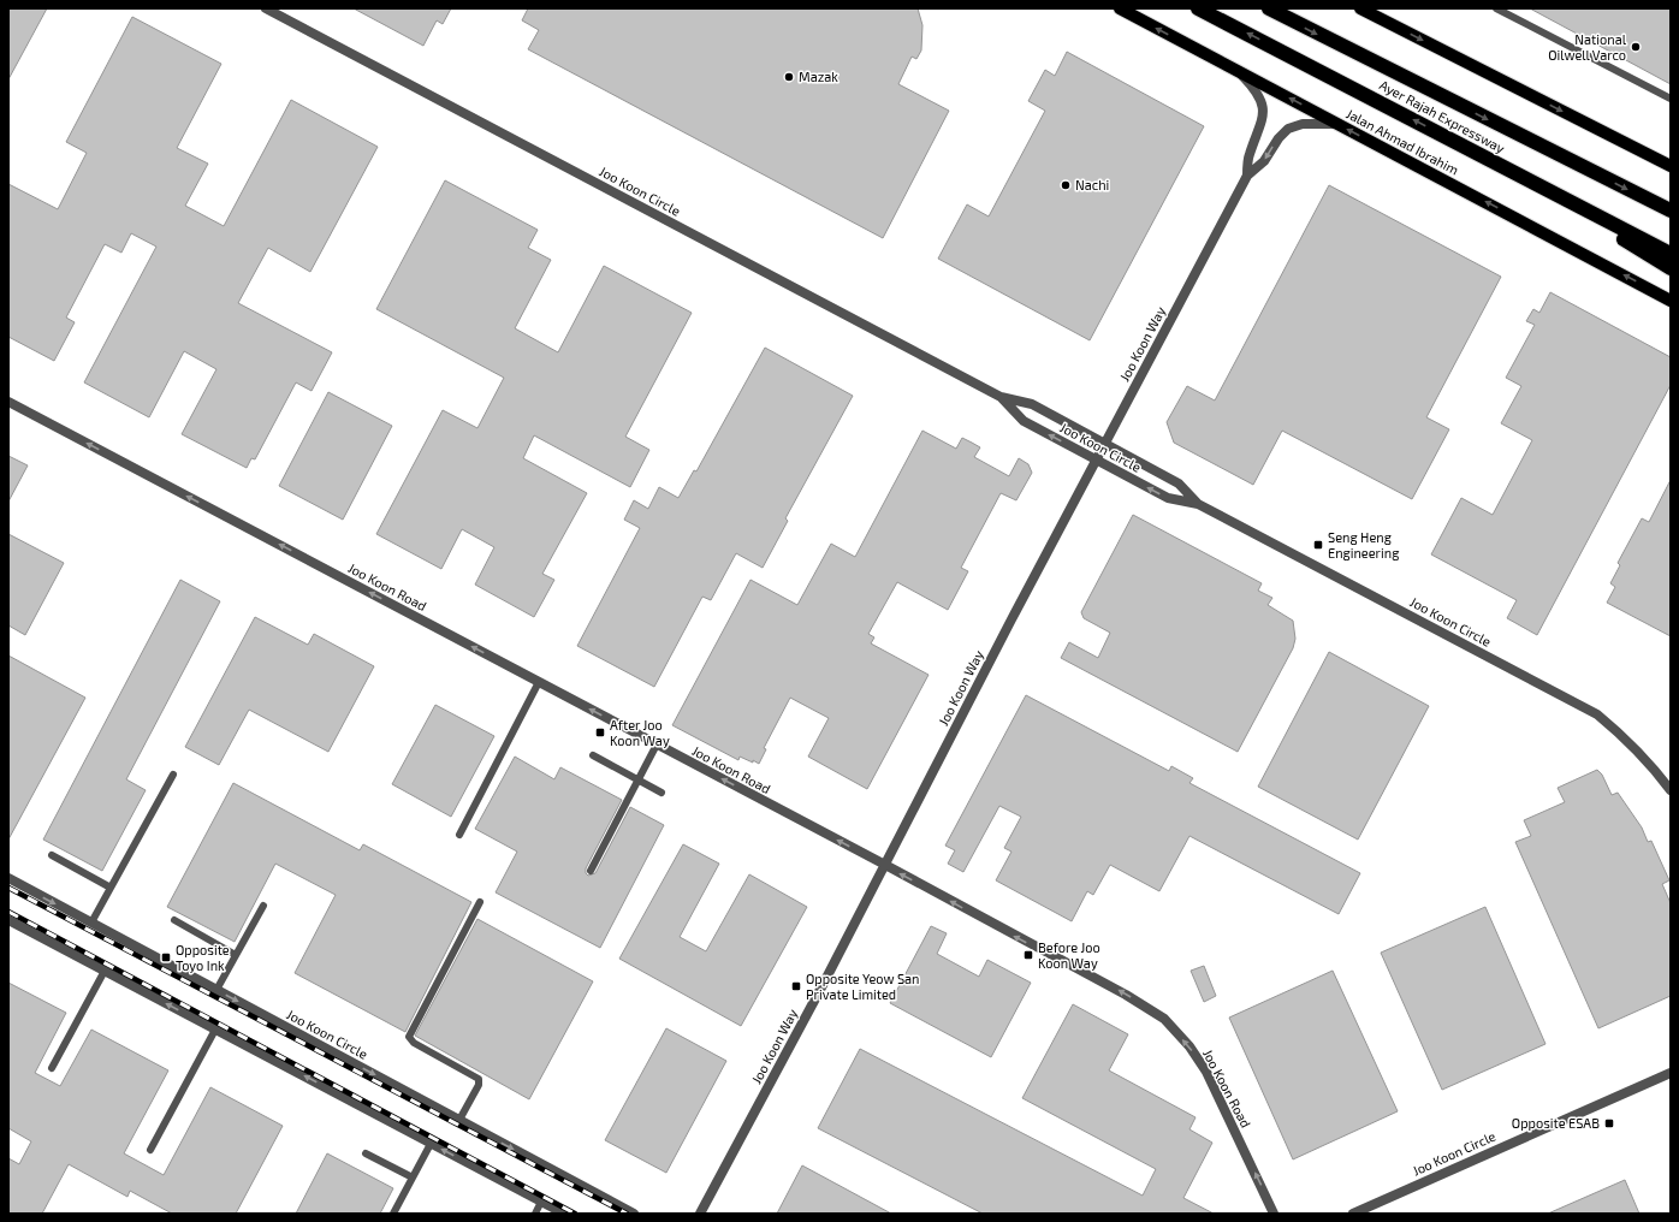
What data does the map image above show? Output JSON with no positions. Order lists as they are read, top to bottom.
{
  "streets": {
    "highway": ["Ayer Rajah Expressway"],
    "main road": ["Jalan Ahmad Ibrahim"],
    "street": ["Joo Koon Circle", "Joo Koon Way", "Joo Koon Road"]
  },
  "crossings": [
    ["Jalan Ahmad Ibrahim", "Joo Koon Way"],
    ["Joo Koon Circle", "Joo Koon Way"],
    ["Joo Koon Way", "Joo Koon Road"]
  ],
  "one_way": ["Jalan Ahmad Ibrahim", "Joo Koon Road"],
  "places": {
    "other": ["National Oilwell Varco", "Mazak", "Nachi"],
    "transit": [
      "Seng Heng Engineering",
      "After Joo Koon Way",
      "Before Joo Koon Way",
      "Opposite Toyo Ink",
      "Opposite Yeow San Private Limited",
      "Opposite ESAB"
    ]
  }
}
